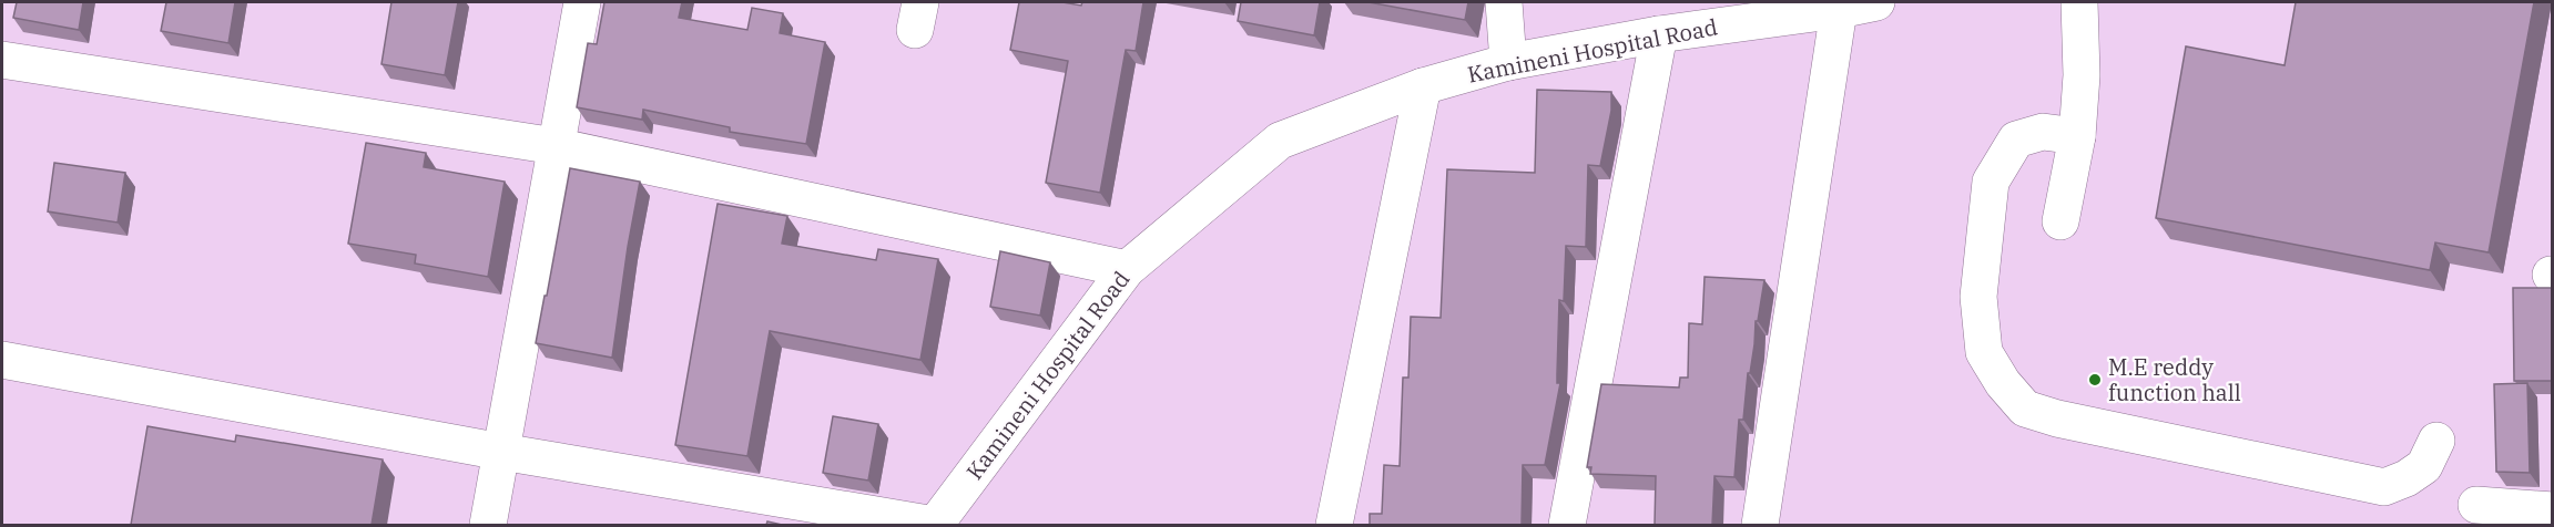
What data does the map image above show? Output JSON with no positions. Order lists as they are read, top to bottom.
{
  "streets": {
    "street": ["Kamineni Hospital Road"]
  },
  "places": ["M.E reddy function hall"]
}
